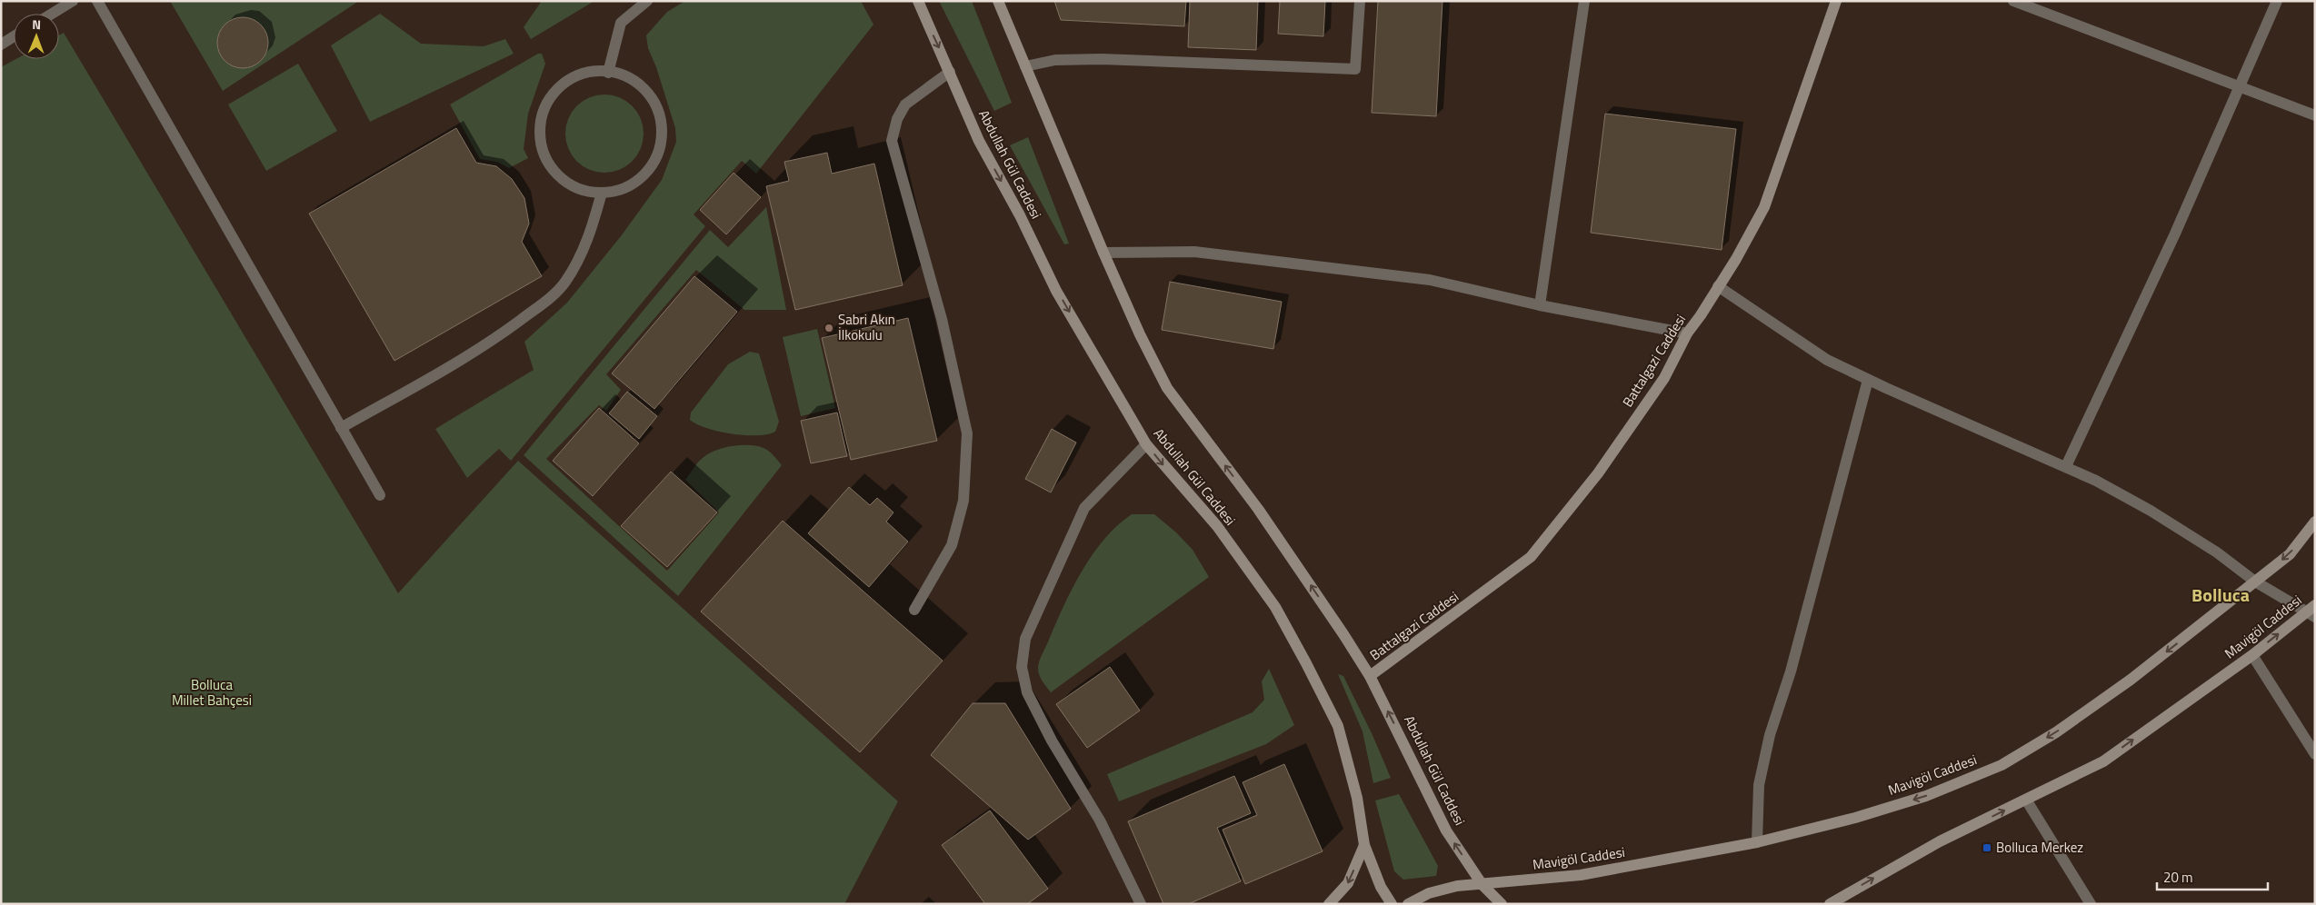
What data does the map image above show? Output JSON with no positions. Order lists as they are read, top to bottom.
{
  "streets": {
    "street": ["Abdullah Gül Caddesi", "Battalgazi Caddesi", "Mavigöl Caddesi"]
  },
  "crossings": [
    ["Abdullah Gül Caddesi", "Battalgazi Caddesi"],
    ["Abdullah Gül Caddesi", "Mavigöl Caddesi"]
  ],
  "districts": ["Bolluca"],
  "parks": ["Bolluca Millet Bahçesi"],
  "places": {
    "other": ["Sabri Akın İlkokulu"],
    "transit": ["Bolluca Merkez"]
  },
  "scale_bar": "20 m",
  "north": "top"
}
